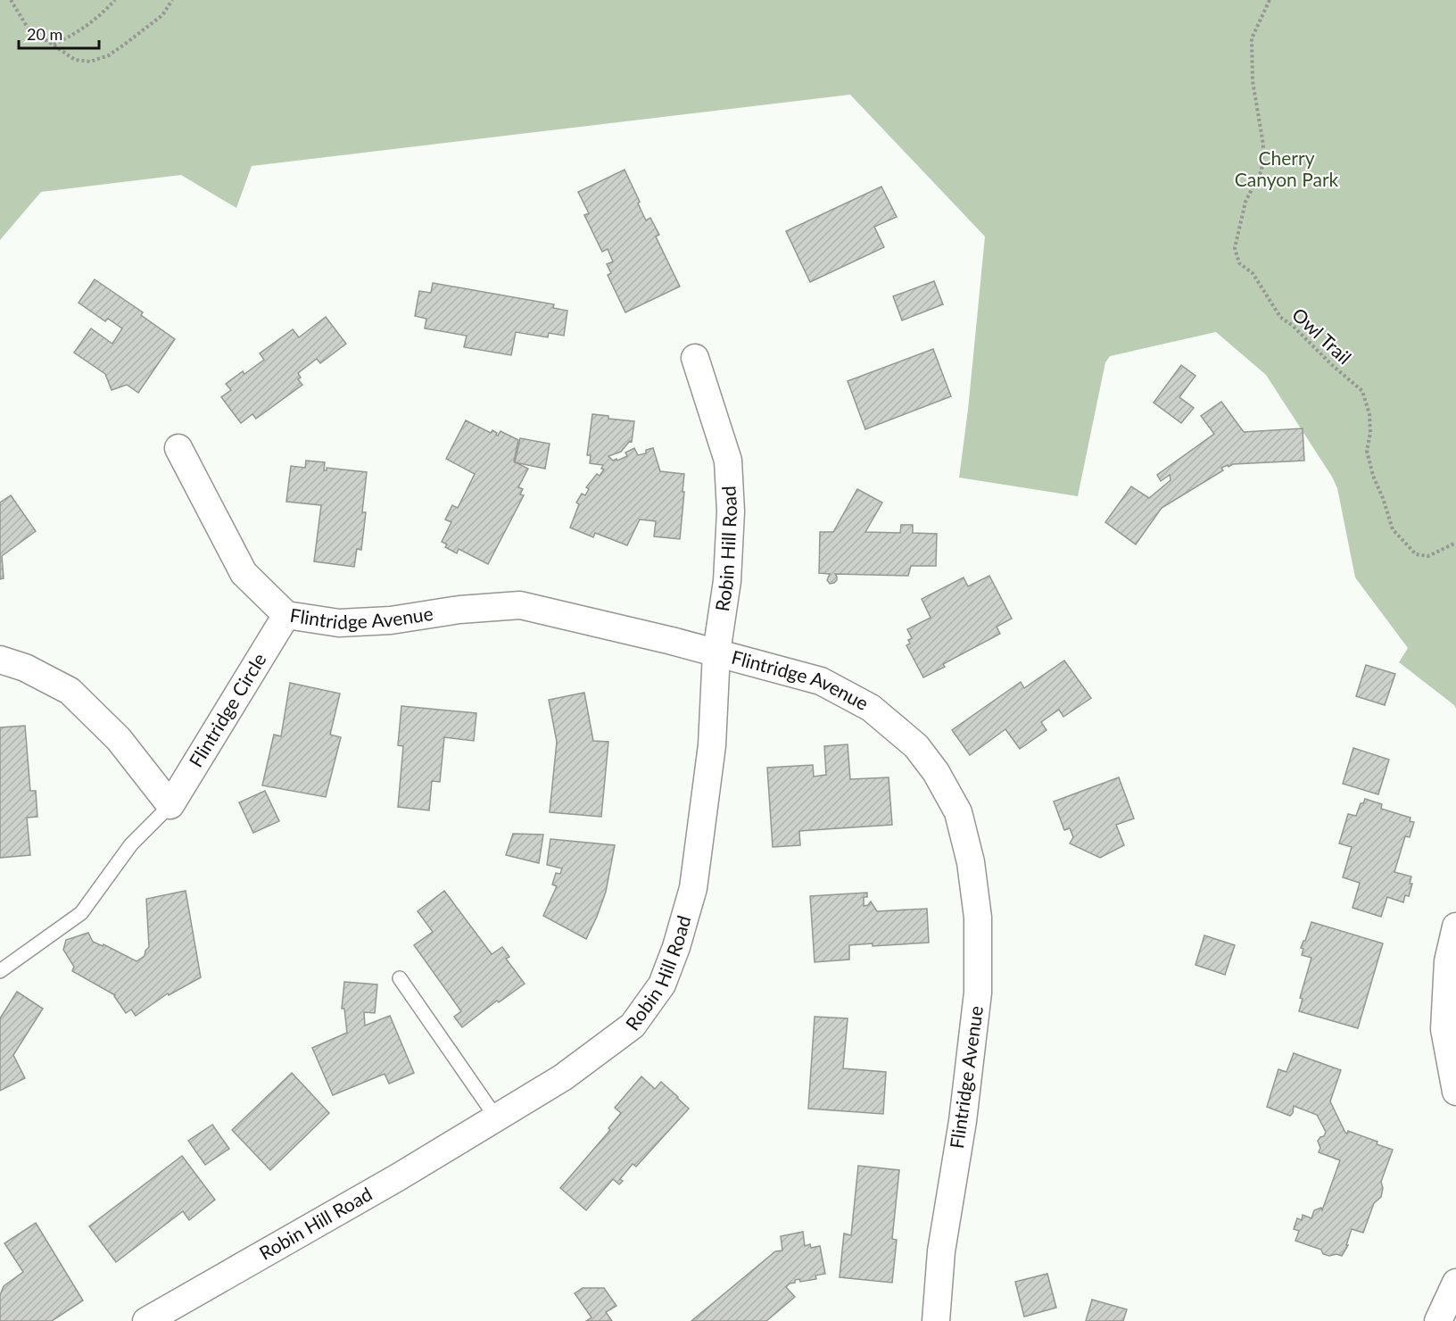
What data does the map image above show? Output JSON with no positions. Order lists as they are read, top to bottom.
{
  "streets": {
    "street": ["Robin Hill Road", "Flintridge Avenue", "Flintridge Circle"],
    "path": ["Owl Trail"]
  },
  "crossings": [
    ["Robin Hill Road", "Flintridge Avenue"],
    ["Flintridge Avenue", "Flintridge Circle"]
  ],
  "parks": ["Cherry Canyon Park"],
  "scale_bar": "20 m"
}
